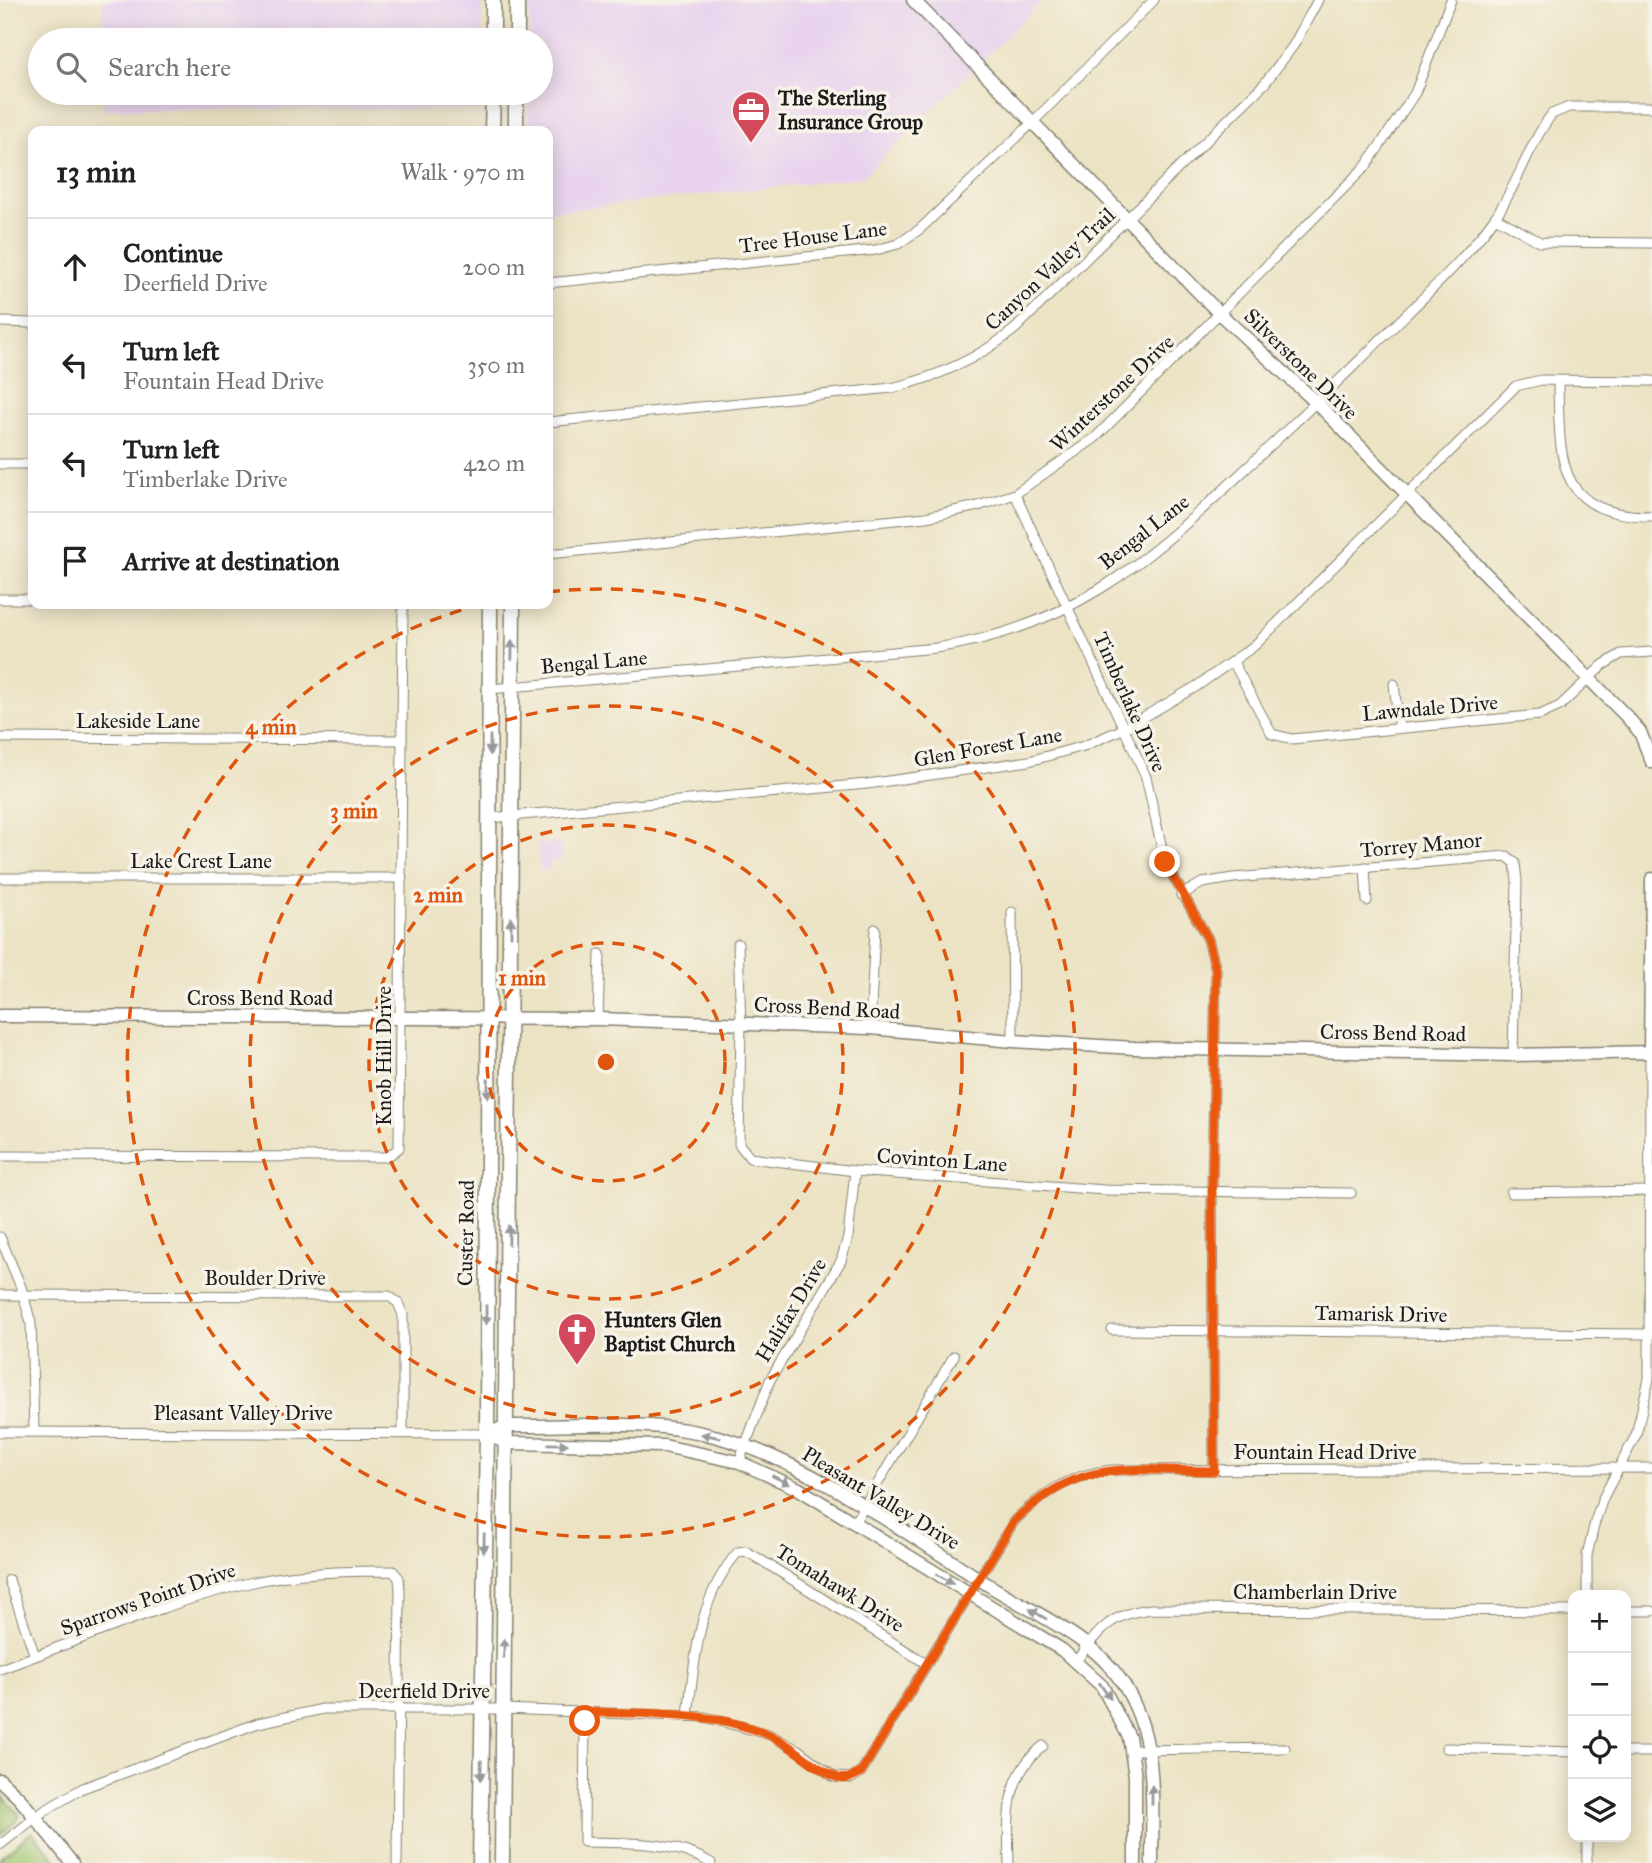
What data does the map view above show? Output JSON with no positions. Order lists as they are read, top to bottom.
{
  "streets": {
    "main road": ["Custer Road"],
    "street": [
      "Tree House Lane",
      "Canyon Valley Trail",
      "Silverstone Drive",
      "Winterstone Drive",
      "Bengal Lane",
      "Timberlake Drive",
      "Lawndale Drive",
      "Lakeside Lane",
      "Glen Forest Lane",
      "Torrey Manor",
      "Lake Crest Lane",
      "Cross Bend Road",
      "Knob Hill Drive",
      "Covinton Lane",
      "Boulder Drive",
      "Halifax Drive",
      "Tamarisk Drive",
      "Pleasant Valley Drive",
      "Fountain Head Drive",
      "Tomahawk Drive",
      "Chamberlain Drive",
      "Sparrows Point Drive",
      "Deerfield Drive"
    ]
  },
  "crossings": [
    ["Tree House Lane", "Silverstone Drive"],
    ["Canyon Valley Trail", "Silverstone Drive"],
    ["Silverstone Drive", "Winterstone Drive"],
    ["Silverstone Drive", "Bengal Lane"],
    ["Silverstone Drive", "Lawndale Drive"],
    ["Silverstone Drive", "Glen Forest Lane"],
    ["Winterstone Drive", "Timberlake Drive"],
    ["Bengal Lane", "Timberlake Drive"],
    ["Bengal Lane", "Custer Road"],
    ["Timberlake Drive", "Glen Forest Lane"],
    ["Timberlake Drive", "Torrey Manor"],
    ["Timberlake Drive", "Cross Bend Road"],
    ["Timberlake Drive", "Covinton Lane"],
    ["Timberlake Drive", "Tamarisk Drive"],
    ["Timberlake Drive", "Fountain Head Drive"],
    ["Lawndale Drive", "Glen Forest Lane"],
    ["Lakeside Lane", "Knob Hill Drive"],
    ["Glen Forest Lane", "Custer Road"],
    ["Torrey Manor", "Cross Bend Road"],
    ["Lake Crest Lane", "Knob Hill Drive"],
    ["Cross Bend Road", "Knob Hill Drive"],
    ["Cross Bend Road", "Covinton Lane"],
    ["Cross Bend Road", "Custer Road"],
    ["Covinton Lane", "Halifax Drive"],
    ["Custer Road", "Pleasant Valley Drive"],
    ["Custer Road", "Deerfield Drive"],
    ["Boulder Drive", "Pleasant Valley Drive"],
    ["Halifax Drive", "Pleasant Valley Drive"],
    ["Pleasant Valley Drive", "Fountain Head Drive"],
    ["Pleasant Valley Drive", "Chamberlain Drive"],
    ["Fountain Head Drive", "Tomahawk Drive"],
    ["Fountain Head Drive", "Deerfield Drive"],
    ["Tomahawk Drive", "Deerfield Drive"],
    ["Sparrows Point Drive", "Deerfield Drive"]
  ],
  "places": {
    "office": ["The Sterling Insurance Group"],
    "church": ["Hunters Glen Baptist Church"]
  },
  "page": {
    "search": "Search here",
    "heading": ["13 min", "Walk · 970 m"],
    "list": [
      ["Continue", "Deerfield Drive", "200 m"],
      ["Turn left", "Fountain Head Drive", "350 m"],
      ["Turn left", "Timberlake Drive", "420 m"],
      "Arrive at destination"
    ],
    "map_buttons": ["+", "−"]
  },
  "rings": [
    "4 min",
    "3 min",
    "2 min",
    "1 min"
  ]
}
